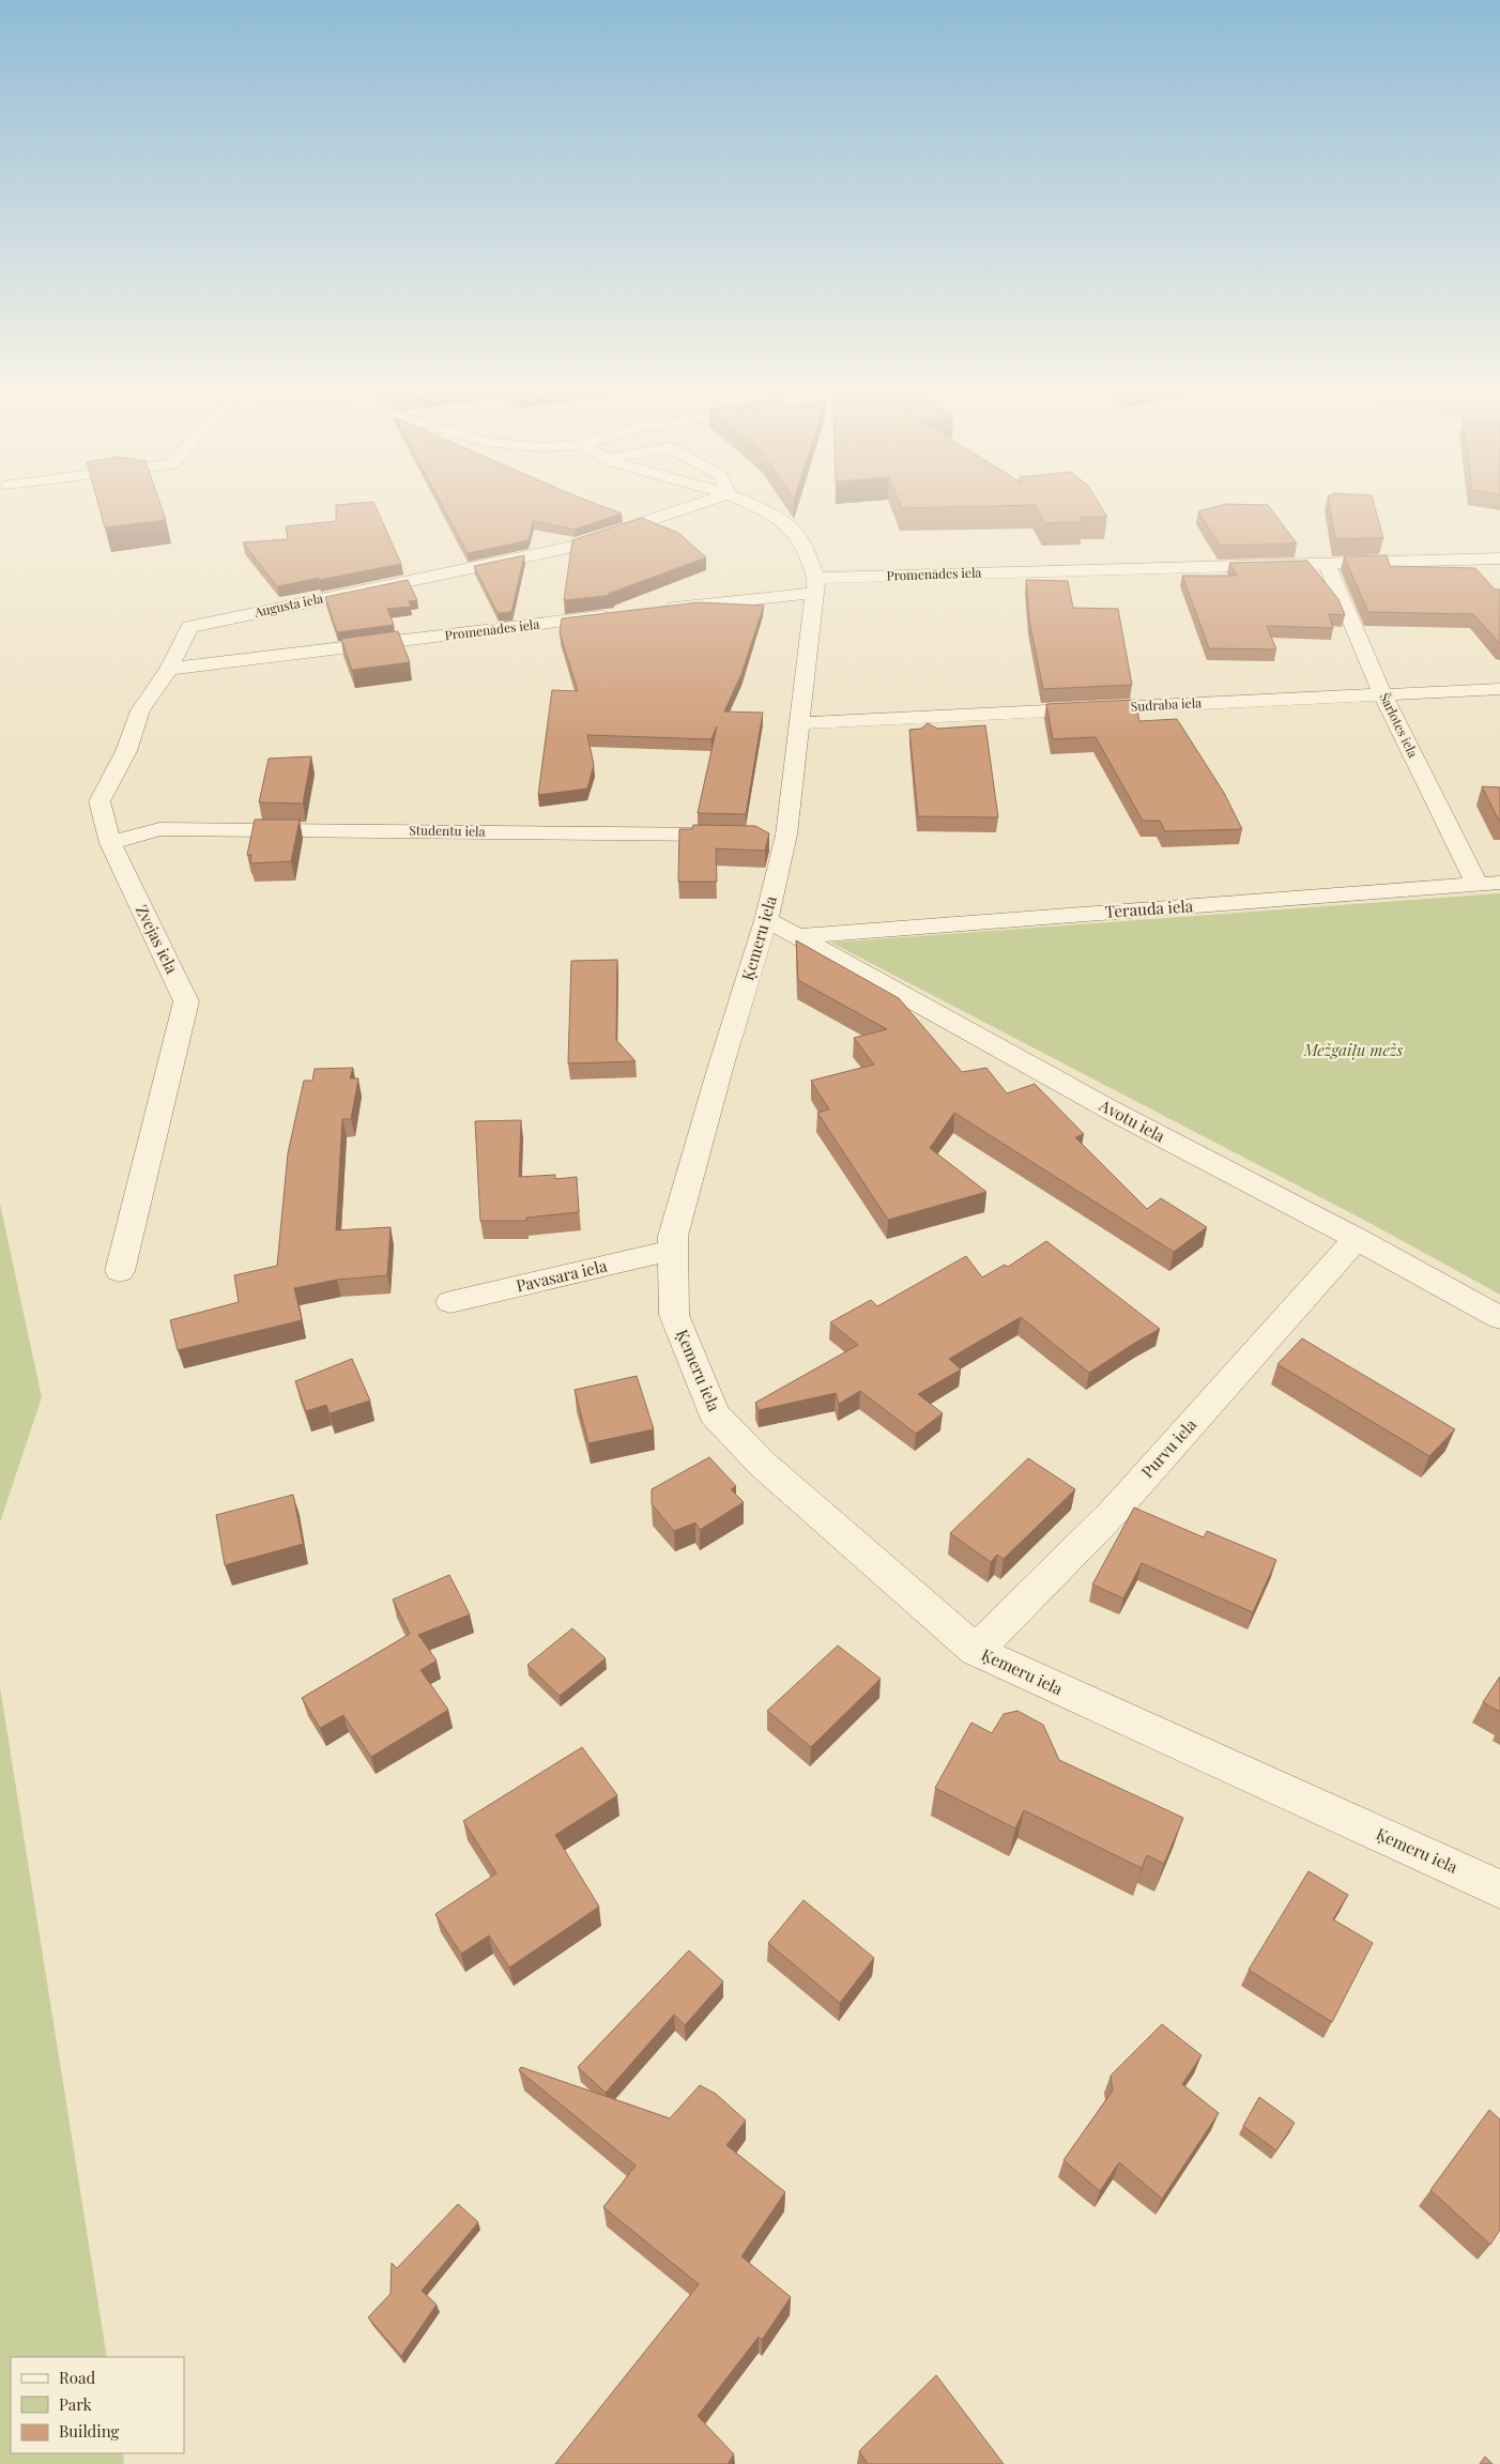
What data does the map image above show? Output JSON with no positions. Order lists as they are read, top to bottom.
{
  "streets": {
    "street": [
      "Promenādes iela",
      "Augusta iela",
      "Sudraba iela",
      "Šarlotes iela",
      "Studentu iela",
      "Tērauda iela",
      "Ķemeru iela",
      "Zvejas iela",
      "Avotu iela",
      "Pavasara iela",
      "Purvu iela"
    ]
  },
  "crossings": [
    ["Promenādes iela", "Šarlotes iela"],
    ["Promenādes iela", "Ķemeru iela"],
    ["Promenādes iela", "Zvejas iela"],
    ["Augusta iela", "Zvejas iela"],
    ["Sudraba iela", "Šarlotes iela"],
    ["Sudraba iela", "Ķemeru iela"],
    ["Šarlotes iela", "Tērauda iela"],
    ["Studentu iela", "Ķemeru iela"],
    ["Studentu iela", "Zvejas iela"],
    ["Tērauda iela", "Avotu iela"],
    ["Ķemeru iela", "Avotu iela"],
    ["Ķemeru iela", "Pavasara iela"],
    ["Ķemeru iela", "Purvu iela"],
    ["Avotu iela", "Purvu iela"]
  ],
  "parks": ["Mežgaiļu mežs"],
  "legend": ["Road", "Park", "Building"]
}
